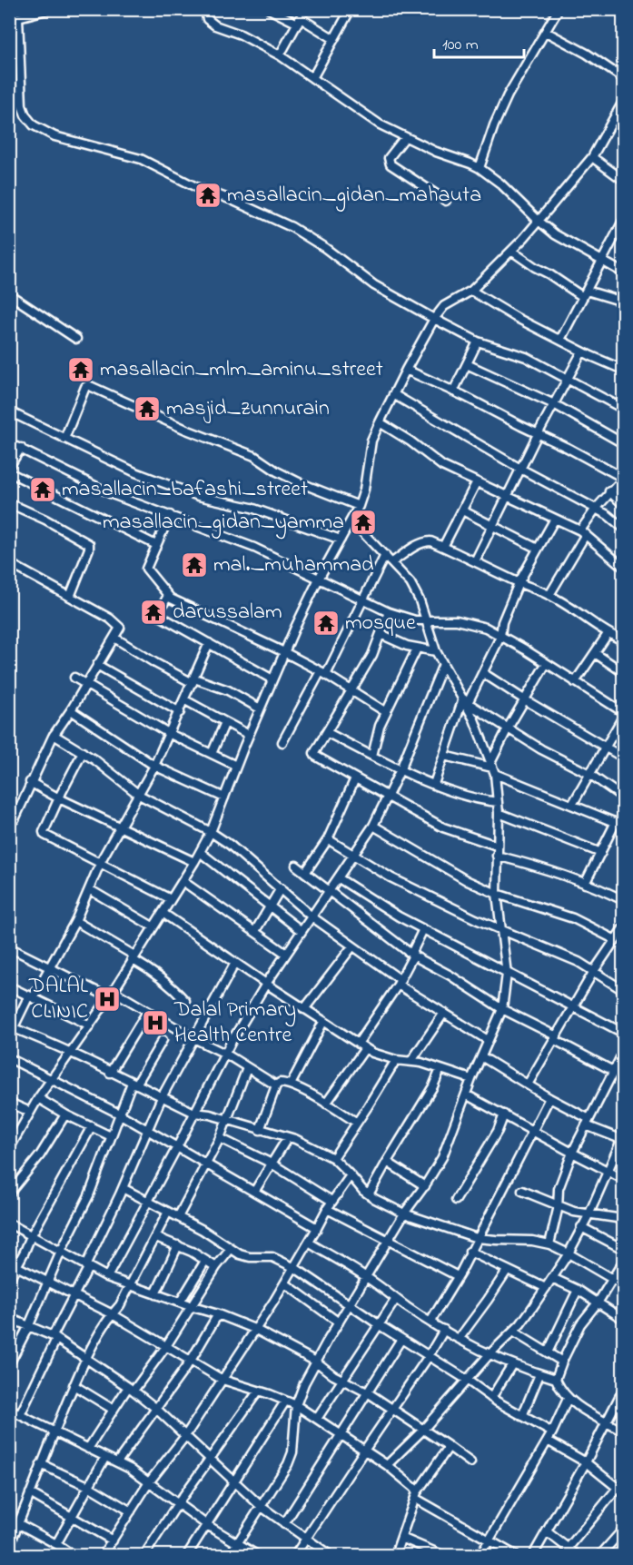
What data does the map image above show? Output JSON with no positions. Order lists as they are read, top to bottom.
{
  "places": {
    "temple": [
      "masallacin_gidan_mahauta",
      "masallacin_mlm_aminu_street",
      "masjid_zunnurain",
      "masallacin_bafashi_street",
      "masallacin_gidan_yamma",
      "mal._muhammad",
      "darussalam",
      "mosque"
    ],
    "hospital": ["DALAL CLINIC", "Dalal Primary Health Centre"]
  },
  "scale_bar": "100 m"
}
